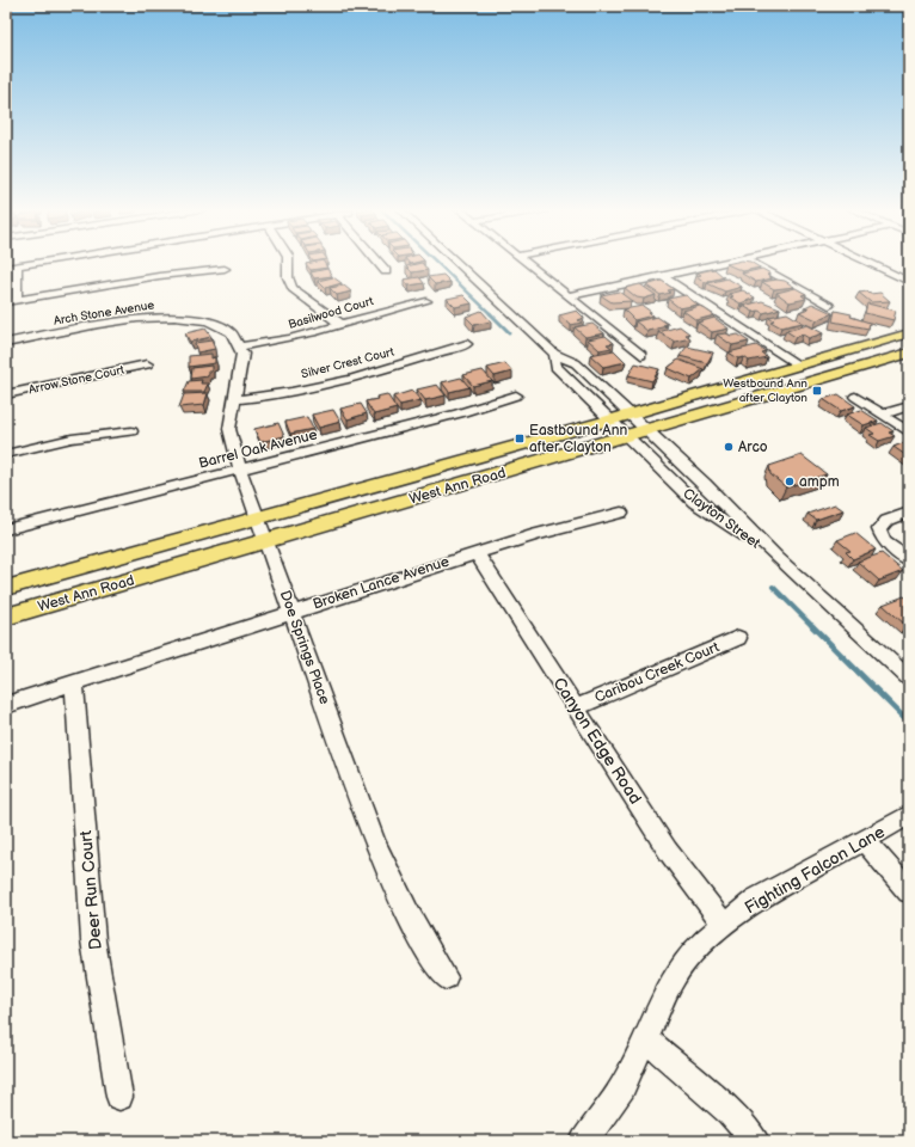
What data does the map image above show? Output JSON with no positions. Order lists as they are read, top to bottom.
{
  "streets": {
    "main road": ["West Ann Road"],
    "street": [
      "Arch Stone Avenue",
      "Basilwood Court",
      "Silver Crest Court",
      "Arrow Stone Court",
      "Barrel Oak Avenue",
      "Clayton Street",
      "Broken Lance Avenue",
      "Doe Springs Place",
      "Caribou Creek Court",
      "Canyon Edge Road",
      "Fighting Falcon Lane",
      "Deer Run Court"
    ]
  },
  "crossings": [
    ["Arch Stone Avenue", "Basilwood Court"],
    ["Arch Stone Avenue", "Doe Springs Place"],
    ["Basilwood Court", "Doe Springs Place"],
    ["Silver Crest Court", "Doe Springs Place"],
    ["Barrel Oak Avenue", "Doe Springs Place"],
    ["West Ann Road", "Clayton Street"],
    ["West Ann Road", "Doe Springs Place"],
    ["Broken Lance Avenue", "Doe Springs Place"],
    ["Broken Lance Avenue", "Canyon Edge Road"],
    ["Broken Lance Avenue", "Deer Run Court"],
    ["Caribou Creek Court", "Canyon Edge Road"],
    ["Canyon Edge Road", "Fighting Falcon Lane"]
  ],
  "places": {
    "transit": ["Westbound Ann after Clayton", "Eastbound Ann after Clayton"],
    "other": ["Arco", "ampm"]
  }
}
